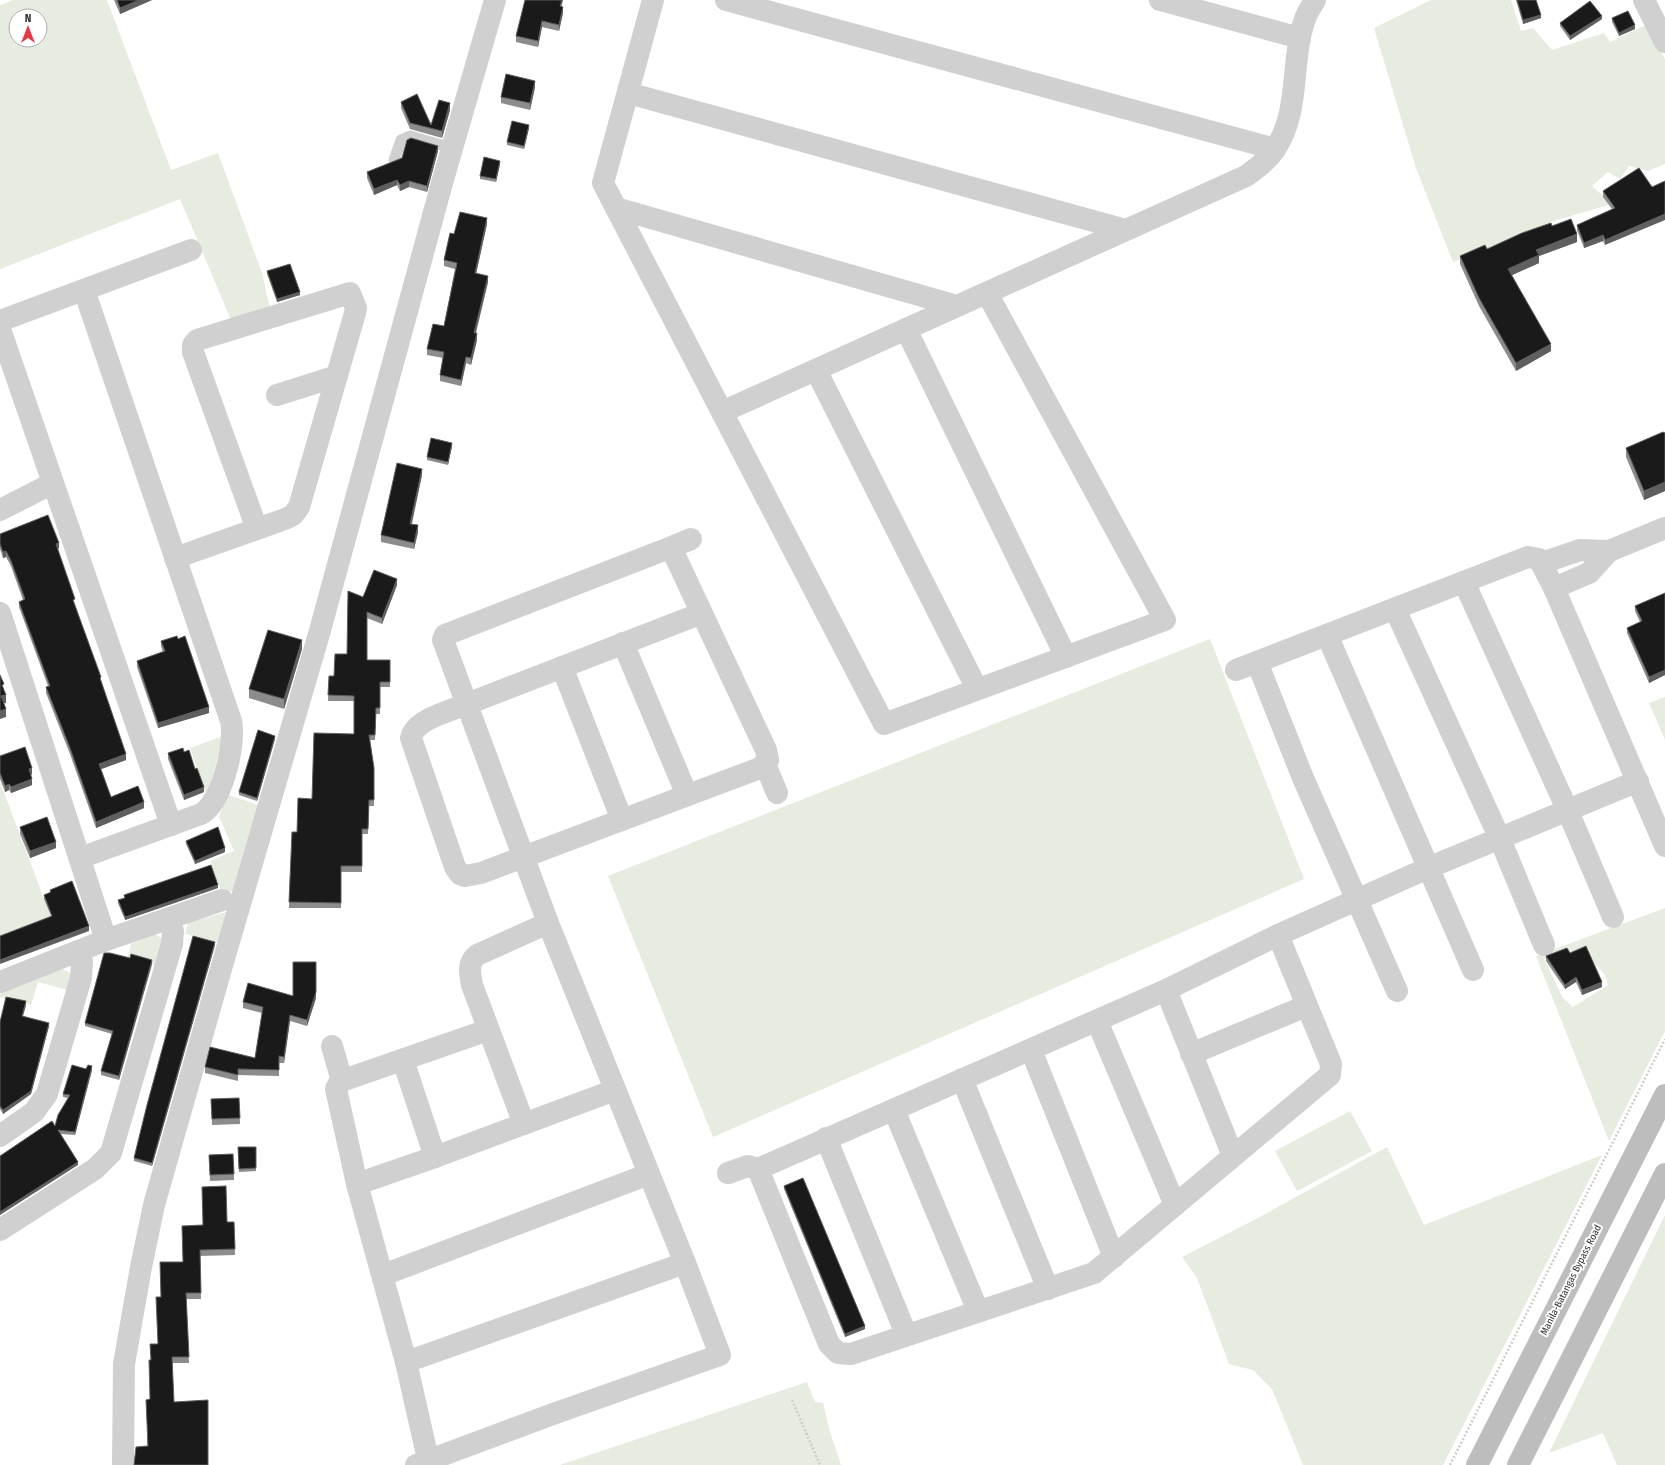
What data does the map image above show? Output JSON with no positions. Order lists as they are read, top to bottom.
{
  "streets": {
    "main road": ["Manila-Batangas Bypass Road"]
  },
  "north": "top"
}
